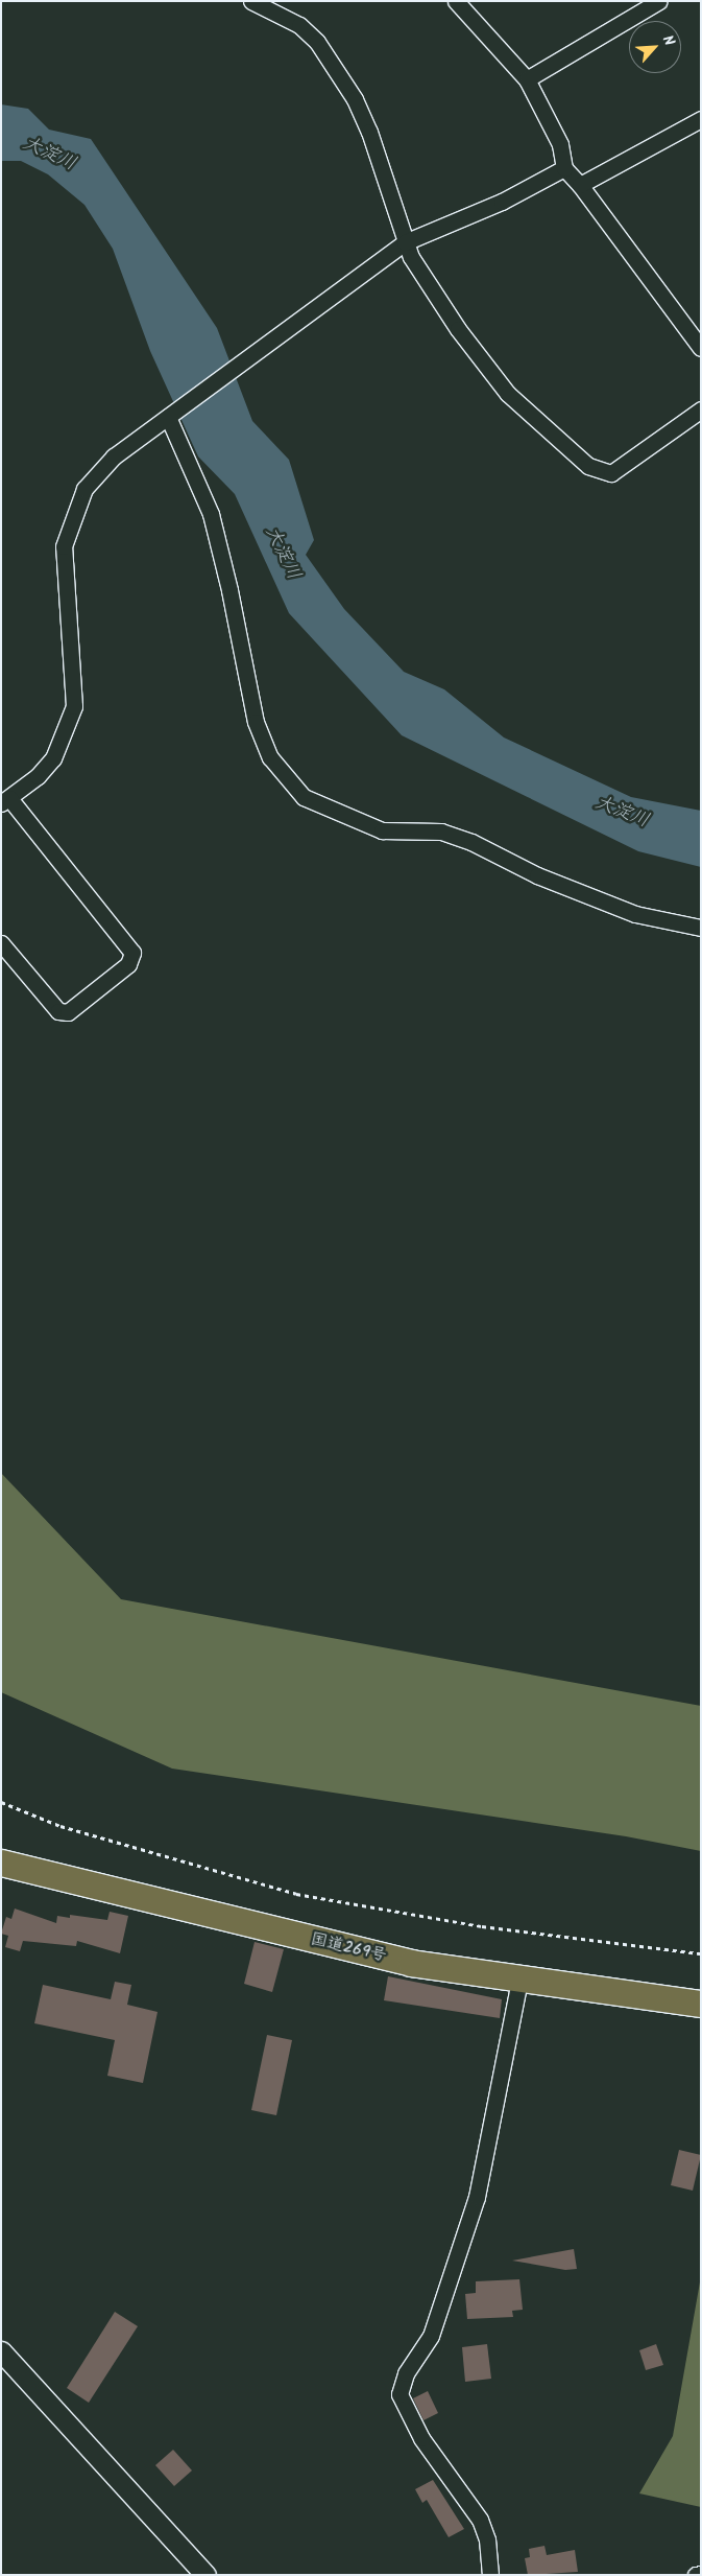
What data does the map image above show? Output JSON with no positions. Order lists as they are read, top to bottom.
{
  "streets": {
    "highway": ["国道269号"]
  },
  "water": ["大淀川"],
  "north": "top right"
}
